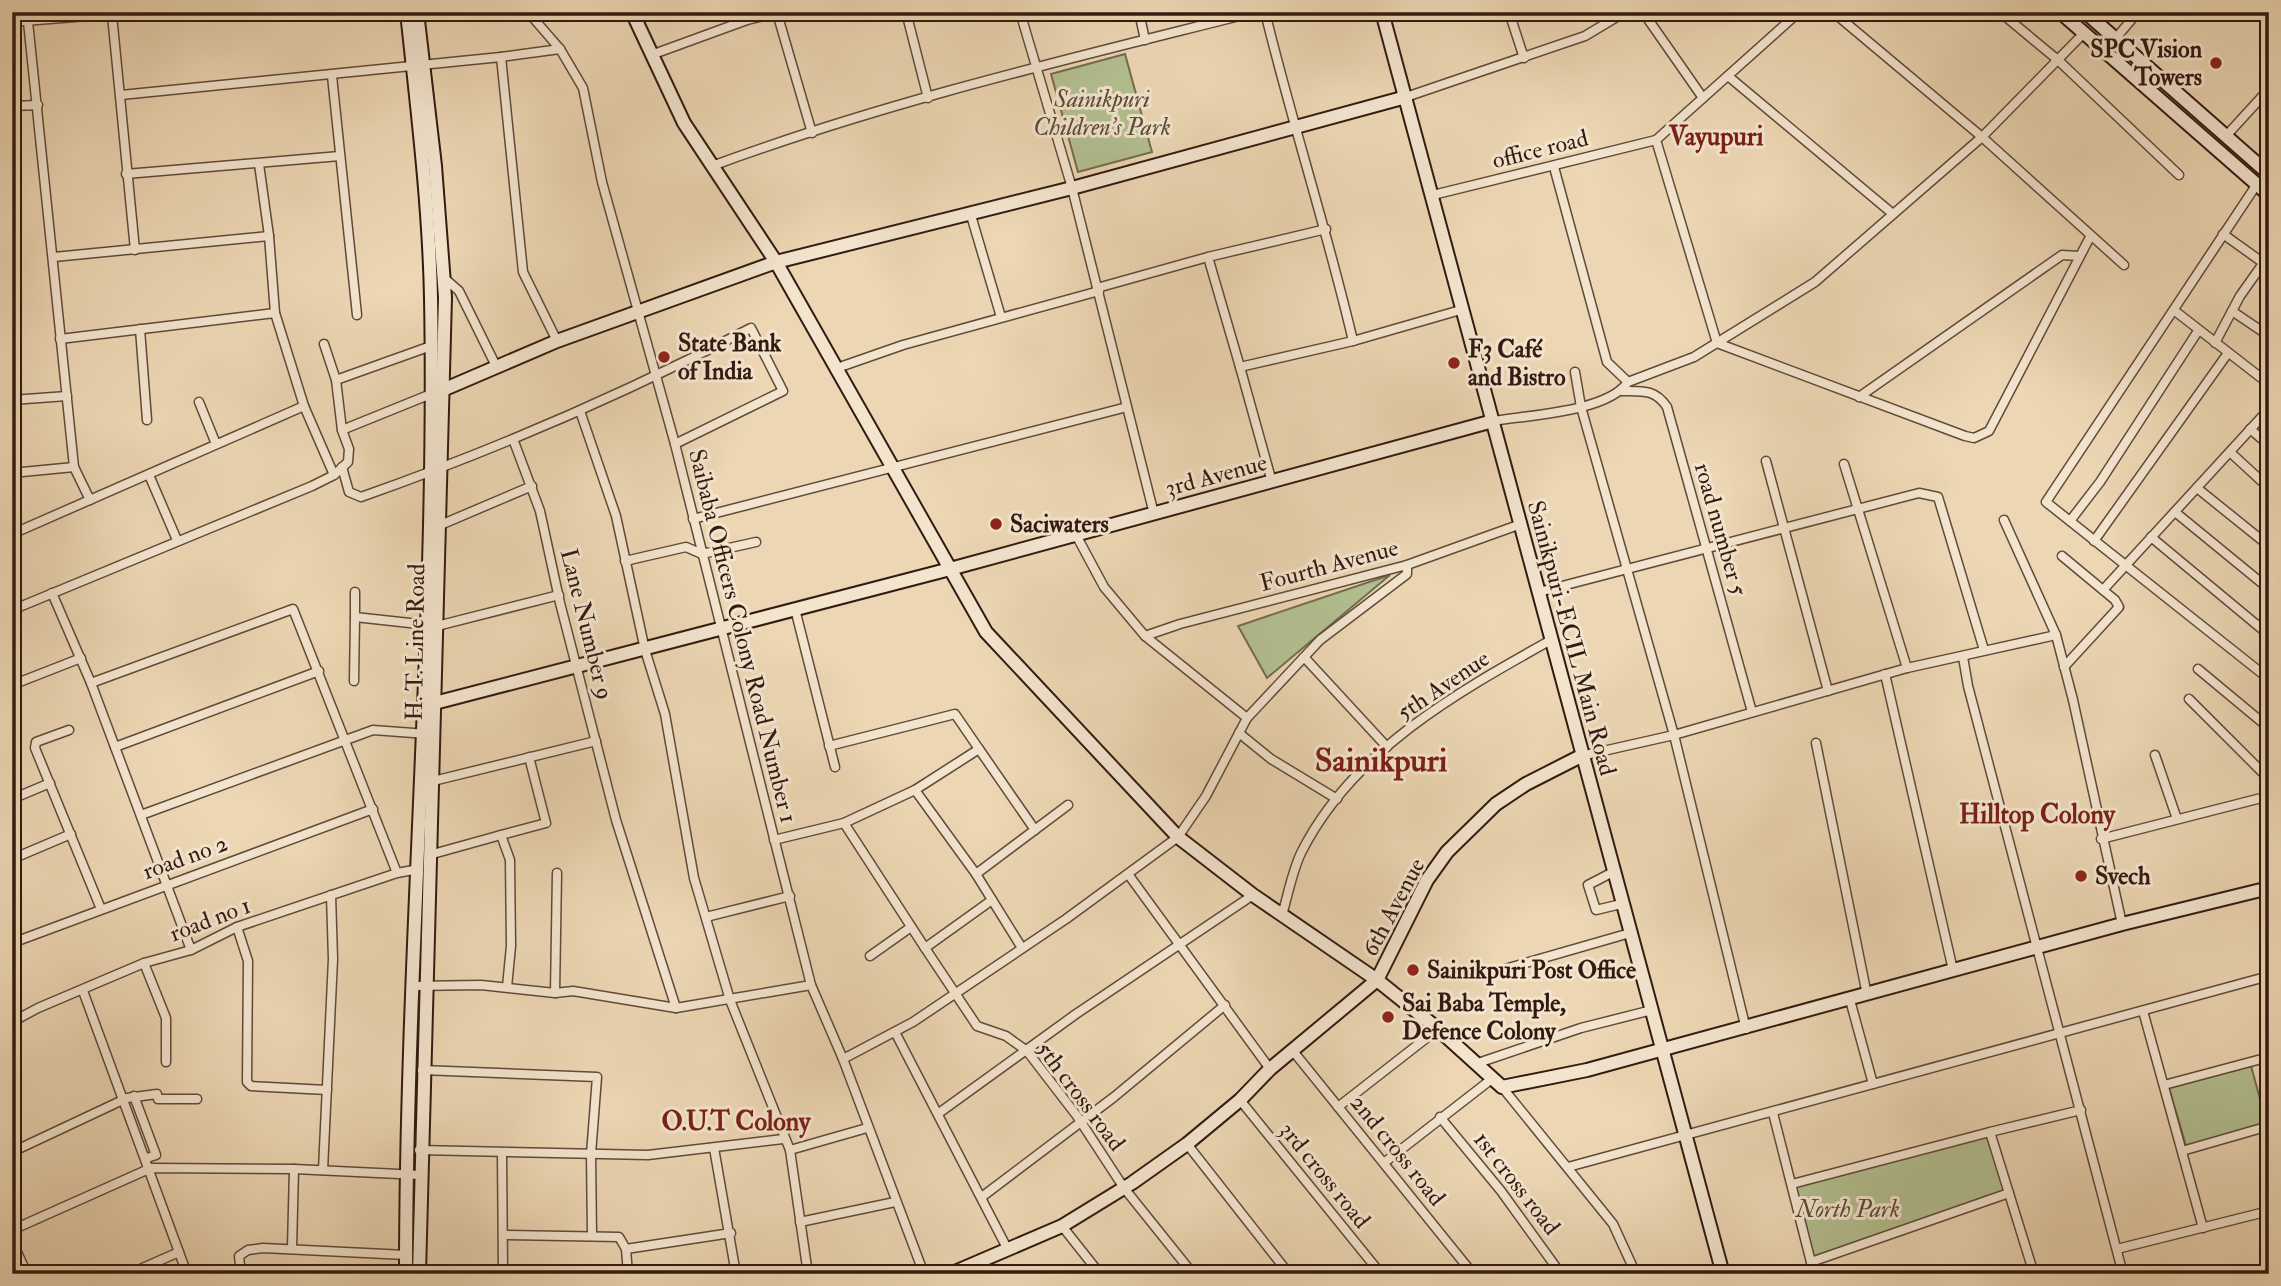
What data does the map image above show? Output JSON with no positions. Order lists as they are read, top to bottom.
{
  "streets": {
    "street": [
      "office road",
      "3rd Avenue",
      "road number 5",
      "Fourth Avenue",
      "Lane Number 9",
      "Saibaba Officers Colony Road Number 1",
      "Sainikpuri-ECIL Main Road",
      "H. T. Line Road",
      "5th Avenue",
      "road no 2",
      "6th Avenue",
      "road no 1",
      "5th cross road",
      "2nd cross road",
      "3rd cross road",
      "1st cross road"
    ]
  },
  "crossings": [
    ["office road", "Sainikpuri-ECIL Main Road"],
    ["3rd Avenue", "Lane Number 9"],
    ["3rd Avenue", "Saibaba Officers Colony Road Number 1"],
    ["3rd Avenue", "Sainikpuri-ECIL Main Road"],
    ["3rd Avenue", "H. T. Line Road"],
    ["Fourth Avenue", "Sainikpuri-ECIL Main Road"],
    ["Sainikpuri-ECIL Main Road", "5th Avenue"],
    ["Sainikpuri-ECIL Main Road", "6th Avenue"],
    ["H. T. Line Road", "road no 1"]
  ],
  "districts": [
    "Vayupuri",
    "Sainikpuri",
    "Hilltop Colony",
    "O.U.T Colony"
  ],
  "parks": ["Sainikpuri Children's Park", "North Park"],
  "places": [
    "SPC Vision Towers",
    "State Bank of India",
    "F3 Café and Bistro",
    "Saciwaters",
    "Svech",
    "Sainikpuri Post Office",
    "Sai Baba Temple, Defence Colony"
  ]
}
